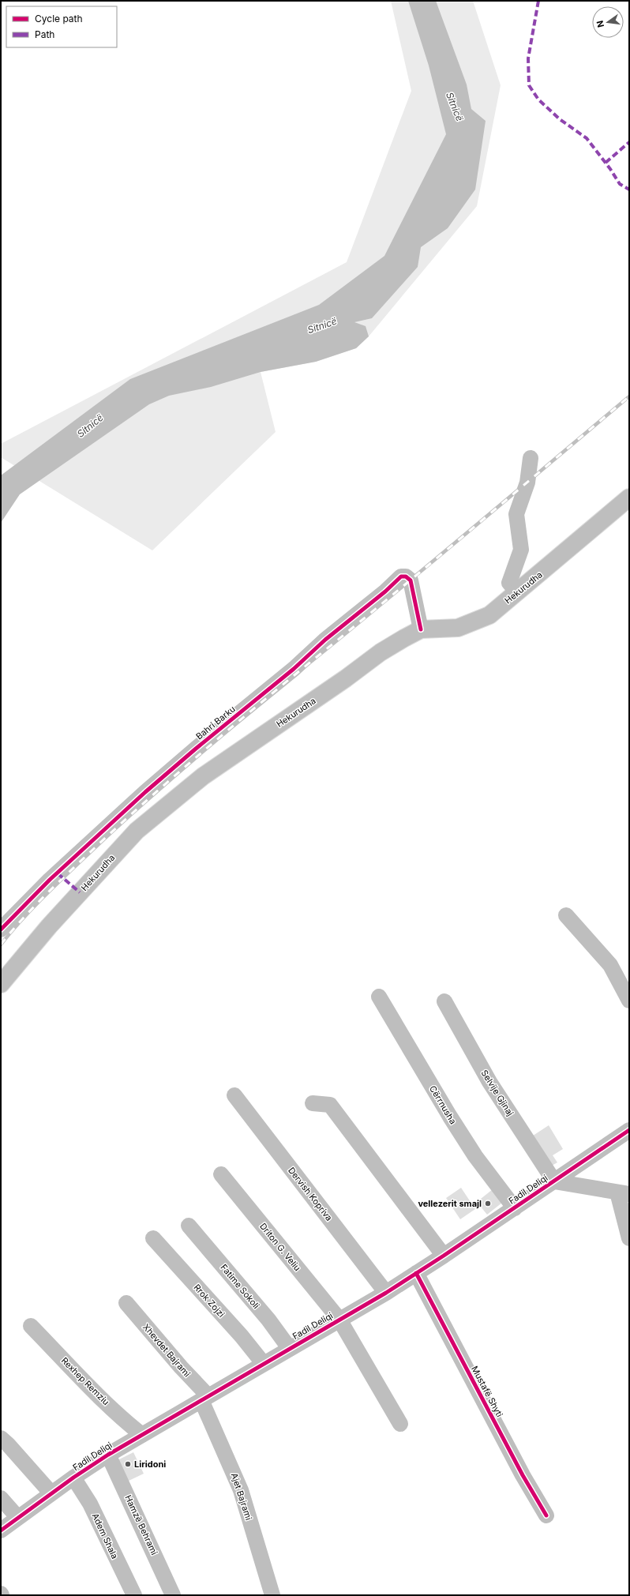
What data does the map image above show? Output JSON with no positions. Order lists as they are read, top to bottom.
{
  "streets": {
    "main road": ["Hekurudha"],
    "street": [
      "Bahri Barku",
      "Selvije Gjinaj",
      "Cërrnusha",
      "Fadil Deliqi",
      "Dervish Kopriva",
      "Driton G. Veliu",
      "Fatime Sokoli",
      "Rrok Zojzi",
      "Xhevdet Bajrami",
      "Rexhep Remziu",
      "Mustafë Shyti",
      "Ajet Bajrami",
      "Hamzë Behrami",
      "Adem Shala"
    ]
  },
  "crossings": [
    ["Hekurudha", "Bahri Barku"],
    ["Selvije Gjinaj", "Fadil Deliqi"],
    ["Cërrnusha", "Fadil Deliqi"],
    ["Fadil Deliqi", "Dervish Kopriva"],
    ["Fadil Deliqi", "Driton G. Veliu"],
    ["Fadil Deliqi", "Fatime Sokoli"],
    ["Fadil Deliqi", "Rrok Zojzi"],
    ["Fadil Deliqi", "Xhevdet Bajrami"],
    ["Fadil Deliqi", "Rexhep Remziu"],
    ["Fadil Deliqi", "Mustafë Shyti"],
    ["Fadil Deliqi", "Ajet Bajrami"],
    ["Fadil Deliqi", "Hamzë Behrami"],
    ["Fadil Deliqi", "Adem Shala"],
    ["Xhevdet Bajrami", "Ajet Bajrami"]
  ],
  "water": ["Sitnicë"],
  "places": ["vellezerit smajl", "Liridoni"],
  "legend": ["Cycle path", "Path"],
  "north": "left"
}
